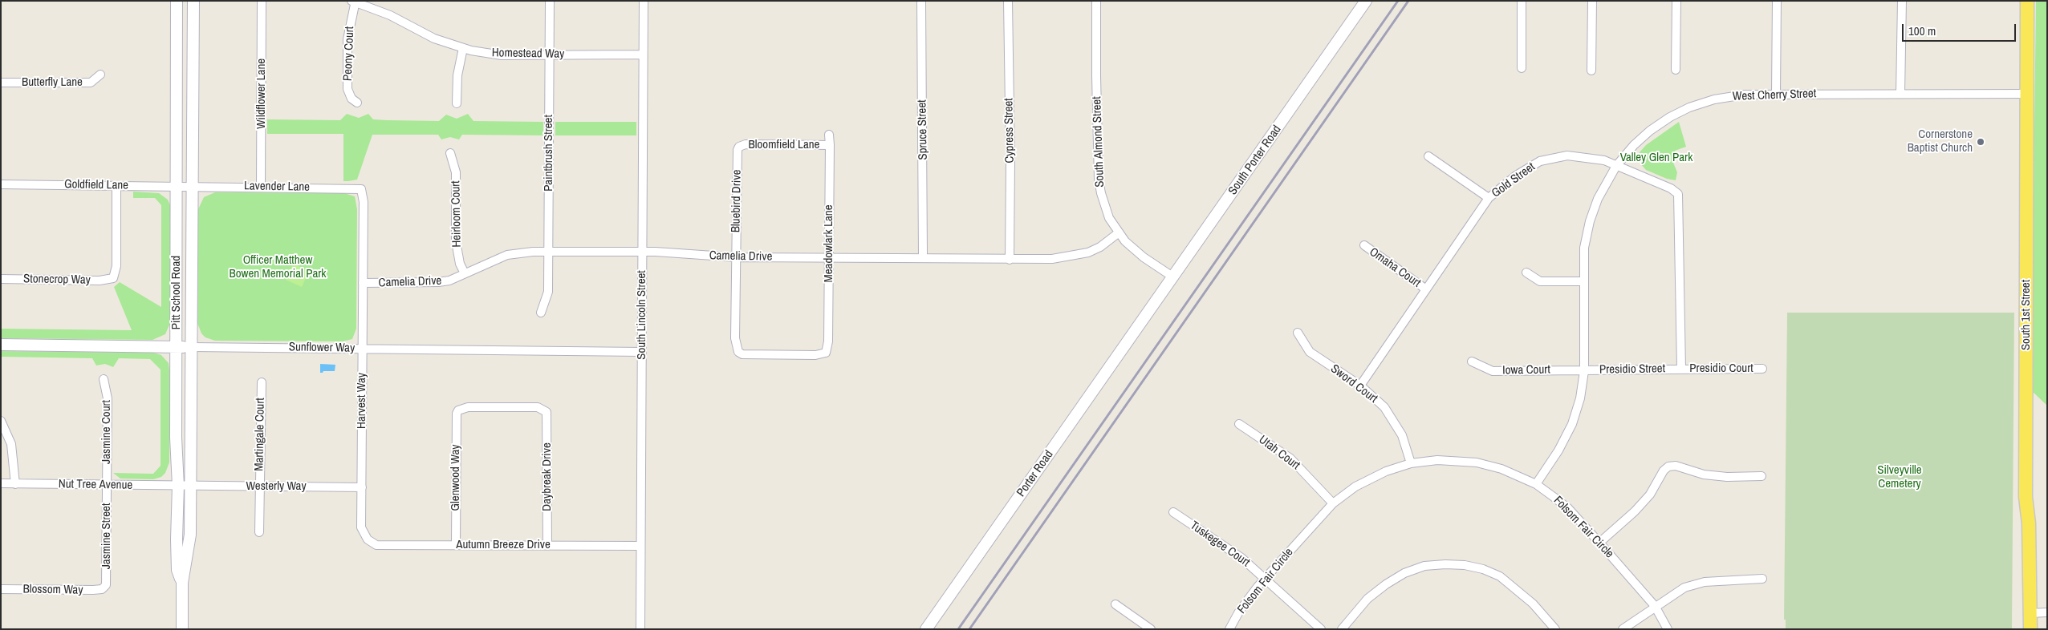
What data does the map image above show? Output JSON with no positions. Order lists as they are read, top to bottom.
{
  "streets": {
    "main road": ["South 1st Street"],
    "street": [
      "Peony Court",
      "Homestead Way",
      "Butterfly Lane",
      "Wildflower Lane",
      "West Cherry Street",
      "Spruce Street",
      "Cypress Street",
      "South Almond Street",
      "Bloomfield Lane",
      "Paintbrush Street",
      "South Porter Road",
      "Gold Street",
      "Goldfield Lane",
      "Lavender Lane",
      "Bluebird Drive",
      "Heirloom Court",
      "Meadowlark Lane",
      "Camelia Drive",
      "Omaha Court",
      "Stonecrop Way",
      "Pitt School Road",
      "South Lincoln Street",
      "Sunflower Way",
      "Presidio Court",
      "Presidio Street",
      "Iowa Court",
      "Sword Court",
      "Harvest Way",
      "Jasmine Court",
      "Martingale Court",
      "Utah Court",
      "Porter Road",
      "Daybreak Drive",
      "Glenwood Way",
      "Nut Tree Avenue",
      "Westerly Way",
      "Folsom Fair Circle",
      "Jasmine Street",
      "Tuskegee Court",
      "Autumn Breeze Drive",
      "Blossom Way"
    ]
  },
  "crossings": [
    ["Peony Court", "Homestead Way"],
    ["Homestead Way", "Paintbrush Street"],
    ["Homestead Way", "South Lincoln Street"],
    ["Wildflower Lane", "Lavender Lane"],
    ["West Cherry Street", "Gold Street"],
    ["West Cherry Street", "South 1st Street"],
    ["West Cherry Street", "Presidio Street"],
    ["West Cherry Street", "Iowa Court"],
    ["West Cherry Street", "Folsom Fair Circle"],
    ["Spruce Street", "Camelia Drive"],
    ["Cypress Street", "Camelia Drive"],
    ["South Almond Street", "South Porter Road"],
    ["South Almond Street", "Camelia Drive"],
    ["Bloomfield Lane", "Bluebird Drive"],
    ["Bloomfield Lane", "Meadowlark Lane"],
    ["Paintbrush Street", "Camelia Drive"],
    ["South Porter Road", "Porter Road"],
    ["Gold Street", "Omaha Court"],
    ["Gold Street", "Presidio Court"],
    ["Gold Street", "Presidio Street"],
    ["Gold Street", "Sword Court"],
    ["Goldfield Lane", "Lavender Lane"],
    ["Goldfield Lane", "Stonecrop Way"],
    ["Goldfield Lane", "Pitt School Road"],
    ["Lavender Lane", "Pitt School Road"],
    ["Lavender Lane", "Harvest Way"],
    ["Bluebird Drive", "Meadowlark Lane"],
    ["Bluebird Drive", "Camelia Drive"],
    ["Heirloom Court", "Camelia Drive"],
    ["Meadowlark Lane", "Camelia Drive"],
    ["Camelia Drive", "South Lincoln Street"],
    ["Camelia Drive", "Harvest Way"],
    ["Pitt School Road", "Sunflower Way"],
    ["Pitt School Road", "Nut Tree Avenue"],
    ["Pitt School Road", "Westerly Way"],
    ["South Lincoln Street", "Sunflower Way"],
    ["South Lincoln Street", "Autumn Breeze Drive"],
    ["Sunflower Way", "Harvest Way"],
    ["Presidio Court", "Presidio Street"],
    ["Presidio Street", "Iowa Court"],
    ["Sword Court", "Folsom Fair Circle"],
    ["Harvest Way", "Westerly Way"],
    ["Harvest Way", "Autumn Breeze Drive"],
    ["Jasmine Court", "Nut Tree Avenue"],
    ["Jasmine Court", "Jasmine Street"],
    ["Martingale Court", "Westerly Way"],
    ["Utah Court", "Folsom Fair Circle"],
    ["Daybreak Drive", "Glenwood Way"],
    ["Daybreak Drive", "Autumn Breeze Drive"],
    ["Glenwood Way", "Autumn Breeze Drive"],
    ["Nut Tree Avenue", "Westerly Way"],
    ["Nut Tree Avenue", "Jasmine Street"],
    ["Folsom Fair Circle", "Tuskegee Court"],
    ["Jasmine Street", "Blossom Way"]
  ],
  "parks": ["Valley Glen Park", "Officer Matthew Bowen Memorial Park", "Silveyville Cemetery"],
  "places": ["Cornerstone Baptist Church"],
  "scale_bar": "100 m"
}
